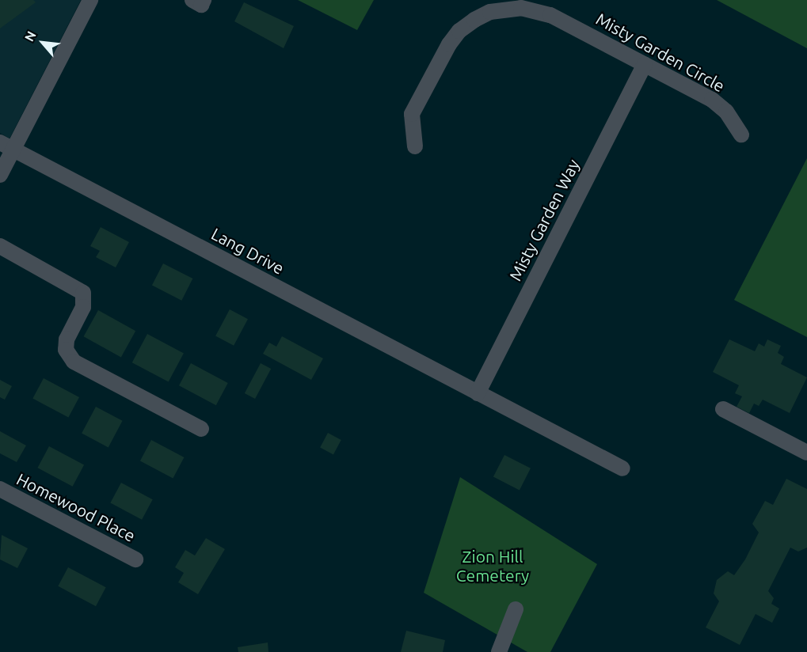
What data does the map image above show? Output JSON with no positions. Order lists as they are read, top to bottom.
{
  "streets": {
    "street": [
      "Misty Garden Circle",
      "Misty Garden Way",
      "Lang Drive",
      "Homewood Place"
    ]
  },
  "crossings": [
    ["Misty Garden Circle", "Misty Garden Way"],
    ["Misty Garden Way", "Lang Drive"]
  ],
  "parks": ["Zion Hill Cemetery"],
  "north": "top left"
}
